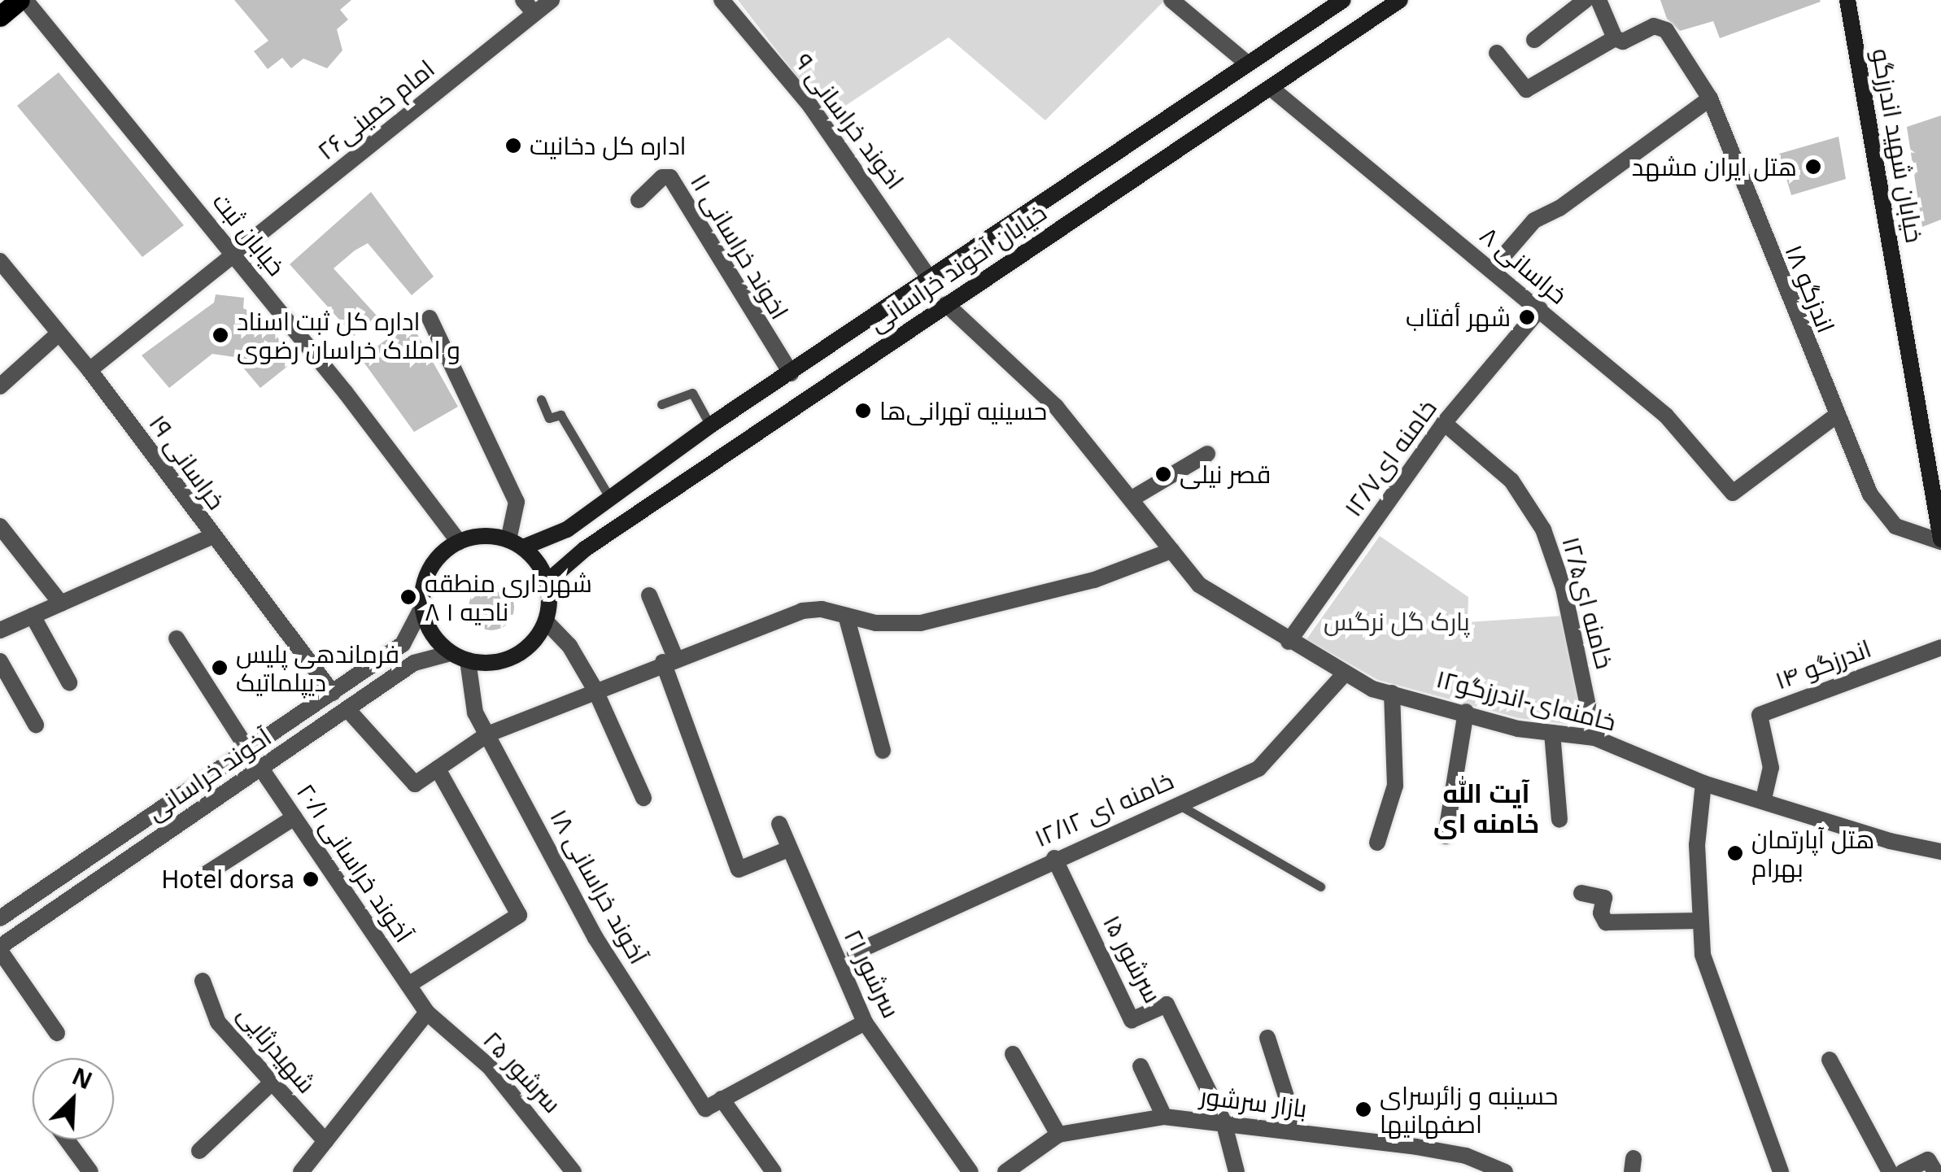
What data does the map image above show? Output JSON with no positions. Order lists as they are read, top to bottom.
{
  "streets": {
    "main road": ["خیابان شهید اندرزگو", "خیابان آخوند خراسانی"],
    "street": [
      "امام خمینی۲۶",
      "اخوند خراسانی ۹",
      "خیابان ثبت",
      "اخوند خراسانی ۱۱",
      "خراسانی ۸",
      "اندزگو ۱۸",
      "خامنه ای۱۲/۷",
      "خراسانی ۱۹",
      "خامنه ای۱۲/۵",
      "اندرزگو ۱۴",
      "خامنه‌ای-اندرزگو۱۲",
      "آخوند خراسانی",
      "خامنه ای ۱۲/۱۲",
      "آخوند خراسانی ۲۰/۱",
      "آخوند خراسانی ۱۸",
      "سرشور ۱۵",
      "سرشور ۲۱",
      "شهیدرثایی",
      "سرشور ۲۵",
      "بازار سرشور"
    ]
  },
  "crossings": [
    ["امام خمینی۲۶", "خیابان ثبت"],
    ["امام خمینی۲۶", "خراسانی ۱۹"],
    ["اخوند خراسانی ۹", "خیابان آخوند خراسانی"],
    ["خیابان شهید اندرزگو", "اندزگو ۱۸"],
    ["خیابان ثبت", "خیابان آخوند خراسانی"],
    ["خیابان ثبت", "آخوند خراسانی"],
    ["خیابان ثبت", "آخوند خراسانی ۱۸"],
    ["اخوند خراسانی ۱۱", "خیابان آخوند خراسانی"],
    ["خراسانی ۸", "خیابان آخوند خراسانی"],
    ["خراسانی ۸", "اندزگو ۱۸"],
    ["خراسانی ۸", "خامنه ای۱۲/۷"],
    ["خیابان آخوند خراسانی", "خامنه‌ای-اندرزگو۱۲"],
    ["خیابان آخوند خراسانی", "آخوند خراسانی"],
    ["خیابان آخوند خراسانی", "آخوند خراسانی ۱۸"],
    ["خامنه ای۱۲/۷", "خامنه ای۱۲/۵"],
    ["خامنه ای۱۲/۷", "خامنه‌ای-اندرزگو۱۲"],
    ["خراسانی ۱۹", "آخوند خراسانی"],
    ["خامنه ای۱۲/۵", "خامنه‌ای-اندرزگو۱۲"],
    ["اندرزگو ۱۴", "خامنه‌ای-اندرزگو۱۲"],
    ["خامنه‌ای-اندرزگو۱۲", "خامنه ای ۱۲/۱۲"],
    ["آخوند خراسانی", "آخوند خراسانی ۲۰/۱"],
    ["آخوند خراسانی", "آخوند خراسانی ۱۸"],
    ["خامنه ای ۱۲/۱۲", "سرشور ۱۵"],
    ["آخوند خراسانی ۲۰/۱", "سرشور ۲۵"],
    ["سرشور ۱۵", "بازار سرشور"]
  ],
  "districts": ["آیت الله خامنه ای"],
  "parks": ["پارک گل نرگس"],
  "places": [
    "اداره کل دخانیت",
    "هتل ایران مشهد",
    "شهر أفتاب",
    "اداره کل ثبت اسناد و املاک خراسان رضوی",
    "حسینیه تهرانی‌ها",
    "قصر نیلی",
    "شهرداری منطقه ۸ ناحیه ۱",
    "فرماندهی پلیس دیپلماتیک",
    "هتل آپارتمان بهرام",
    "Hotel dorsa",
    "حسینبه و زائرسرای اصفهانیها"
  ],
  "north": "top right"
}
